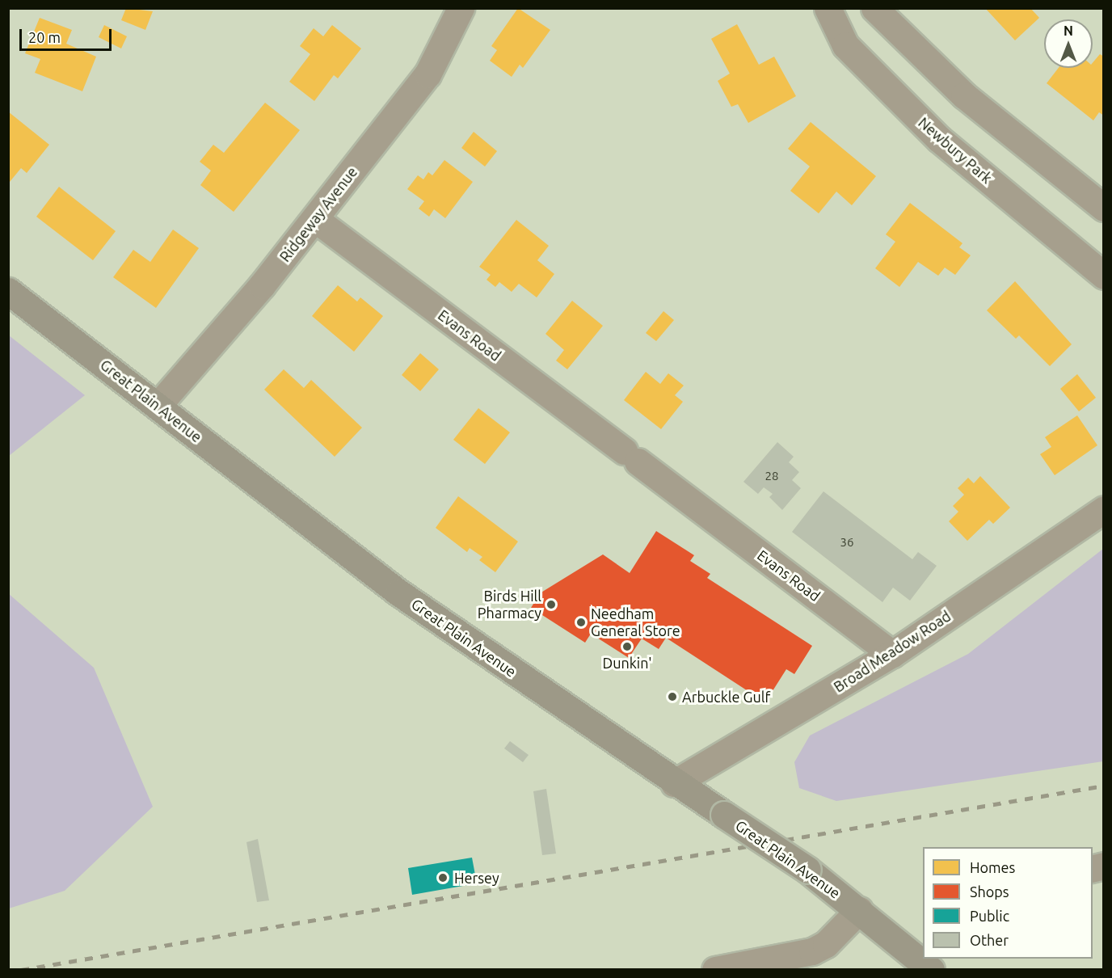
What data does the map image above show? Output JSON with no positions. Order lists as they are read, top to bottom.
{
  "streets": {
    "main road": ["Great Plain Avenue"],
    "street": [
      "Newbury Park",
      "Ridgeway Avenue",
      "Evans Road",
      "Broad Meadow Road"
    ]
  },
  "crossings": [
    ["Ridgeway Avenue", "Evans Road"],
    ["Ridgeway Avenue", "Great Plain Avenue"],
    ["Evans Road", "Broad Meadow Road"],
    ["Great Plain Avenue", "Broad Meadow Road"]
  ],
  "places": [
    "Birds Hill Pharmacy",
    "Needham General Store",
    "Dunkin'",
    "Arbuckle Gulf",
    "Hersey"
  ],
  "house_numbers": ["28", "36"],
  "legend": [
    "Homes",
    "Shops",
    "Public",
    "Other"
  ],
  "scale_bar": "20 m",
  "north": "top"
}
